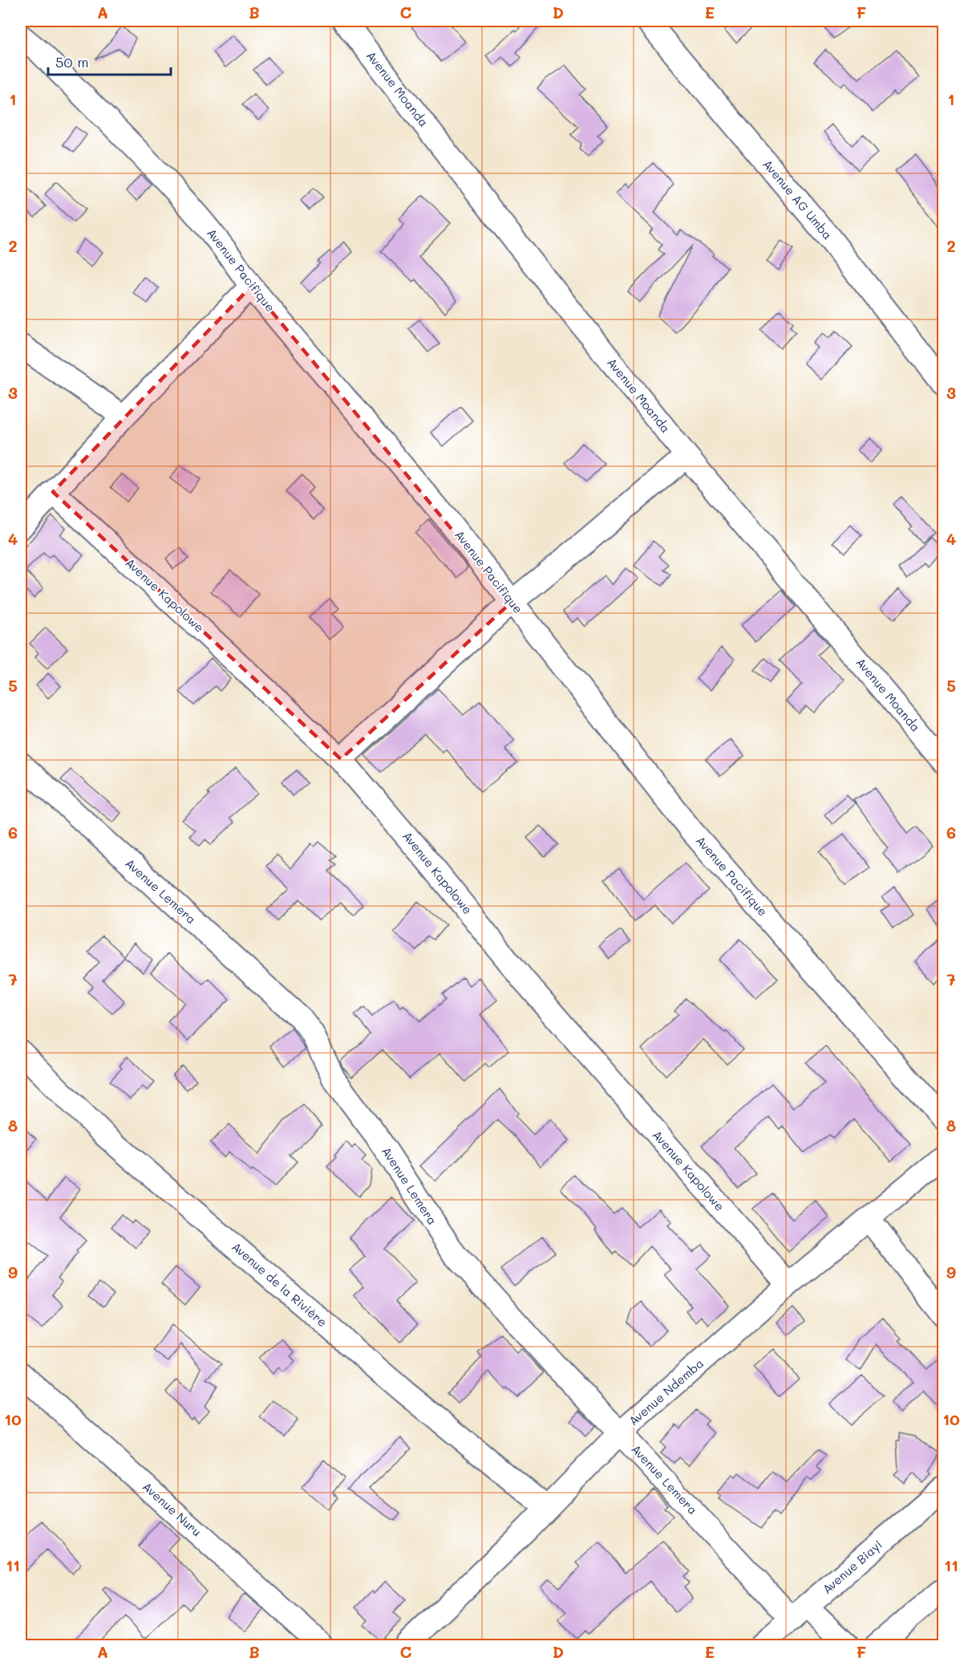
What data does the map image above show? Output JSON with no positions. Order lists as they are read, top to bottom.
{
  "streets": {
    "street": [
      "Avenue Moanda",
      "Avenue AG Umba",
      "Avenue Pacifique",
      "Avenue Kapolowe",
      "Avenue Lemera",
      "Avenue de la Rivière",
      "Avenue Ndemba",
      "Avenue Nuru",
      "Avenue Biayi"
    ]
  },
  "crossings": [
    ["Avenue Kapolowe", "Avenue Ndemba"],
    ["Avenue Lemera", "Avenue Ndemba"],
    ["Avenue Lemera", "Avenue Biayi"],
    ["Avenue de la Rivière", "Avenue Ndemba"]
  ],
  "scale_bar": "50 m",
  "grid": {
    "columns": [
      "A",
      "B",
      "C",
      "D",
      "E",
      "F"
    ],
    "rows": [
      "1",
      "2",
      "3",
      "4",
      "5",
      "6",
      "7",
      "8",
      "9",
      "10",
      "11"
    ]
  }
}
